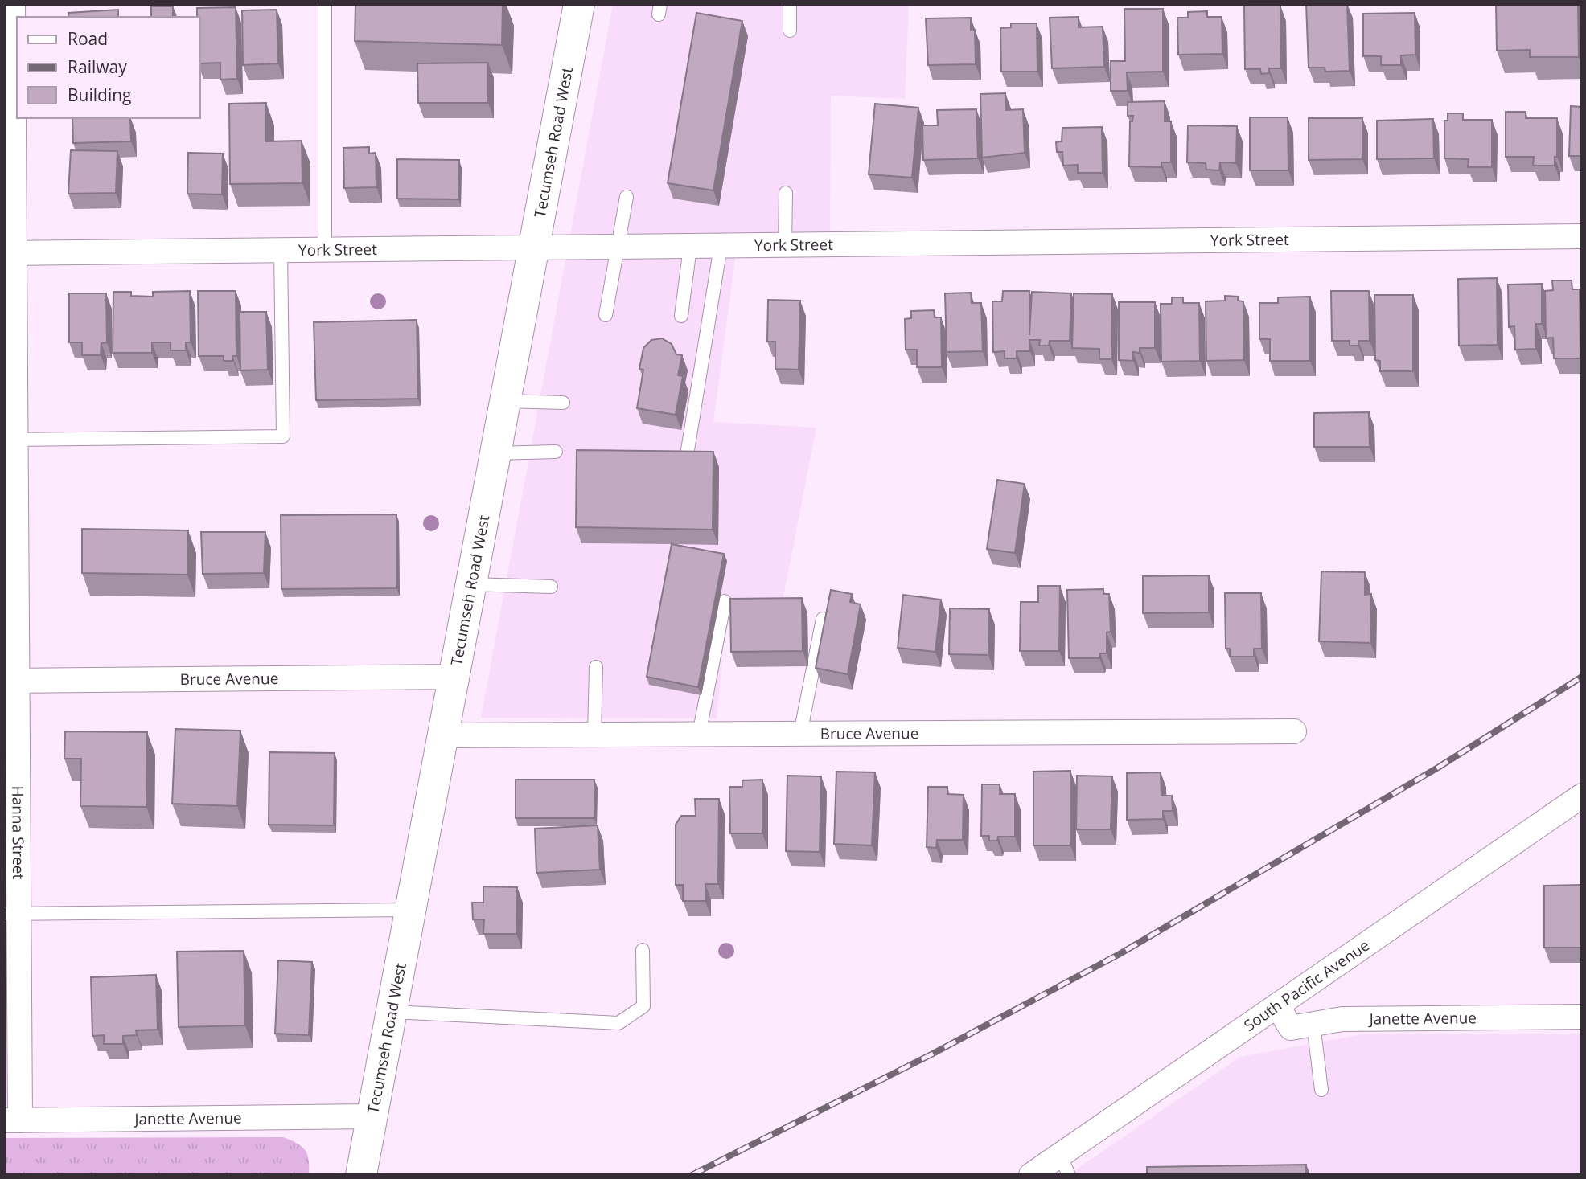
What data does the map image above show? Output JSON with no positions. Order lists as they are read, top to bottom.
{
  "streets": {
    "main road": ["Tecumseh Road West"],
    "street": [
      "York Street",
      "Bruce Avenue",
      "Hanna Street",
      "South Pacific Avenue",
      "Janette Avenue"
    ]
  },
  "crossings": [
    ["Tecumseh Road West", "York Street"],
    ["Tecumseh Road West", "Bruce Avenue"],
    ["Tecumseh Road West", "Janette Avenue"],
    ["York Street", "Hanna Street"],
    ["Bruce Avenue", "Hanna Street"],
    ["Hanna Street", "Janette Avenue"],
    ["South Pacific Avenue", "Janette Avenue"]
  ],
  "legend": ["Road", "Railway", "Building"]
}
